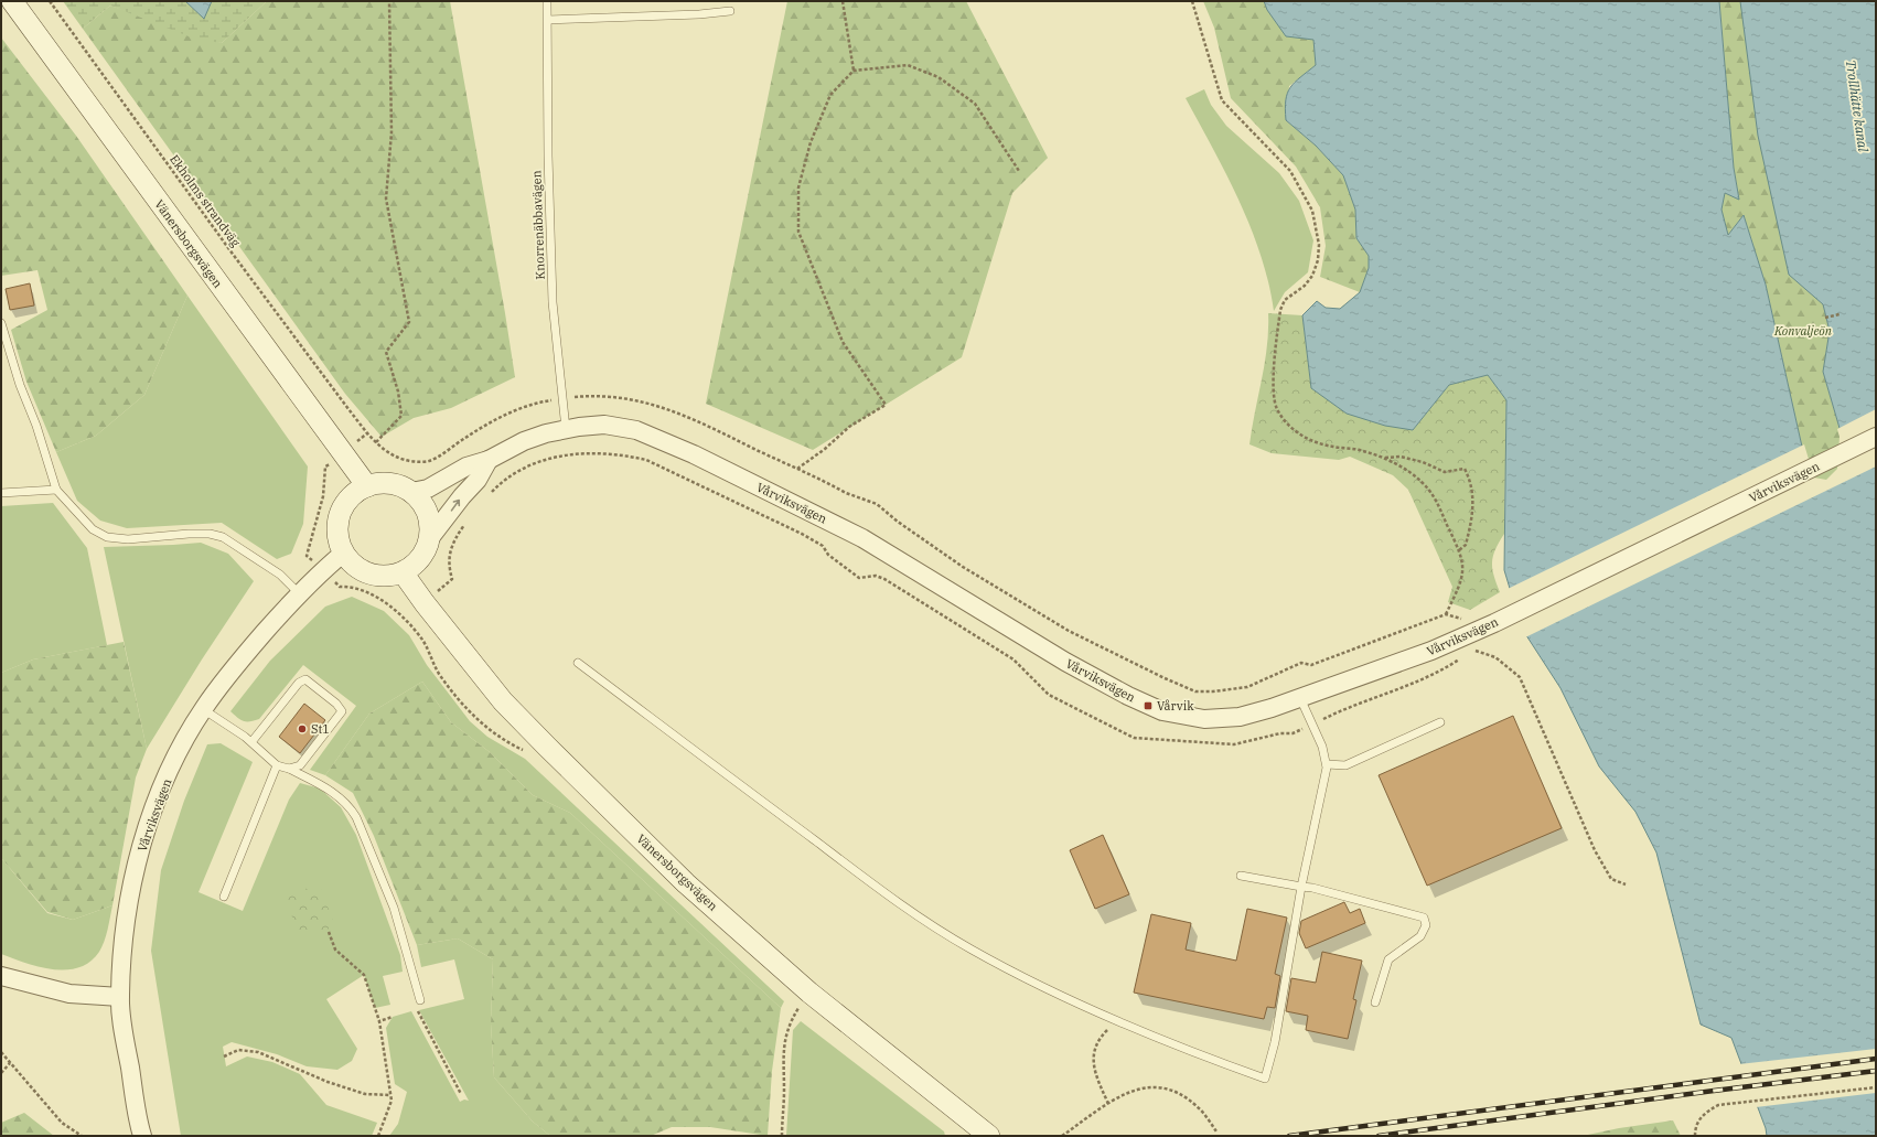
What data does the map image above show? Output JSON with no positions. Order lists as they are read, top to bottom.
{
  "streets": {
    "main road": ["Vänersborgsvägen"],
    "street": ["Vårviksvägen"],
    "lane": ["Knorrenäbbavägen"],
    "path": ["Ekholms strandväg"]
  },
  "crossings": [
    ["Ekholms strandväg", "Knorrenäbbavägen"],
    ["Knorrenäbbavägen", "Vårviksvägen"],
    ["Vänersborgsvägen", "Vårviksvägen"]
  ],
  "water": ["Trollhätte kanal"],
  "parks": ["Konvaljeön"],
  "places": {
    "transit": ["Vårvik"],
    "other": ["St1"]
  }
}
